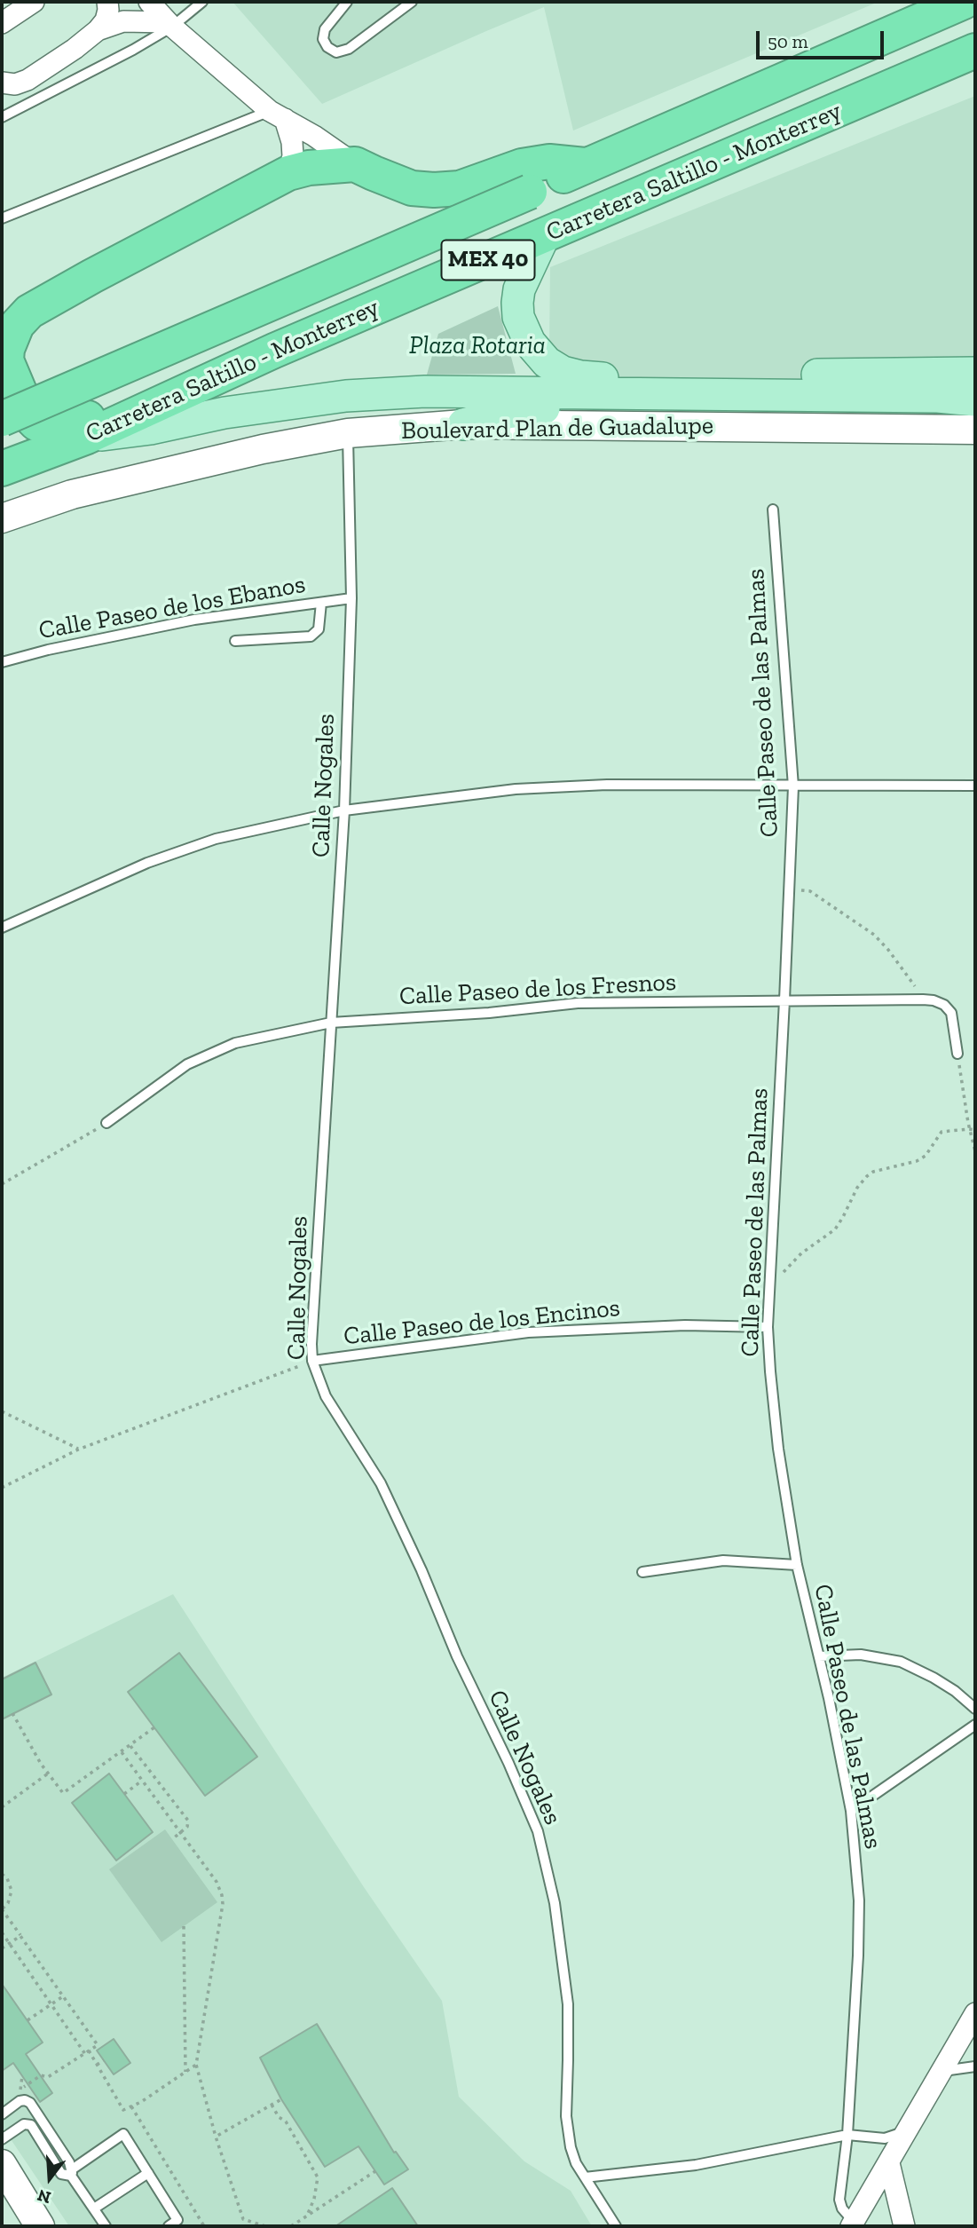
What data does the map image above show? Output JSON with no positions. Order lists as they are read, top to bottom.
{
  "streets": {
    "highway": ["Carretera Saltillo - Monterrey", "MEX 40"],
    "main road": ["Boulevard Plan de Guadalupe"],
    "lane": [
      "Calle Paseo de los Ebanos",
      "Calle Paseo de las Palmas",
      "Calle Nogales",
      "Calle Paseo de los Fresnos",
      "Calle Paseo de los Encinos"
    ]
  },
  "crossings": [
    ["Carretera Saltillo - Monterrey", "Boulevard Plan de Guadalupe"],
    ["Boulevard Plan de Guadalupe", "Calle Nogales"],
    ["Calle Paseo de los Ebanos", "Calle Nogales"],
    ["Calle Paseo de las Palmas", "Calle Paseo de los Fresnos"],
    ["Calle Paseo de las Palmas", "Calle Paseo de los Encinos"],
    ["Calle Nogales", "Calle Paseo de los Fresnos"],
    ["Calle Nogales", "Calle Paseo de los Encinos"]
  ],
  "parks": ["Plaza Rotaria"],
  "scale_bar": "50 m",
  "north": "bottom"
}
